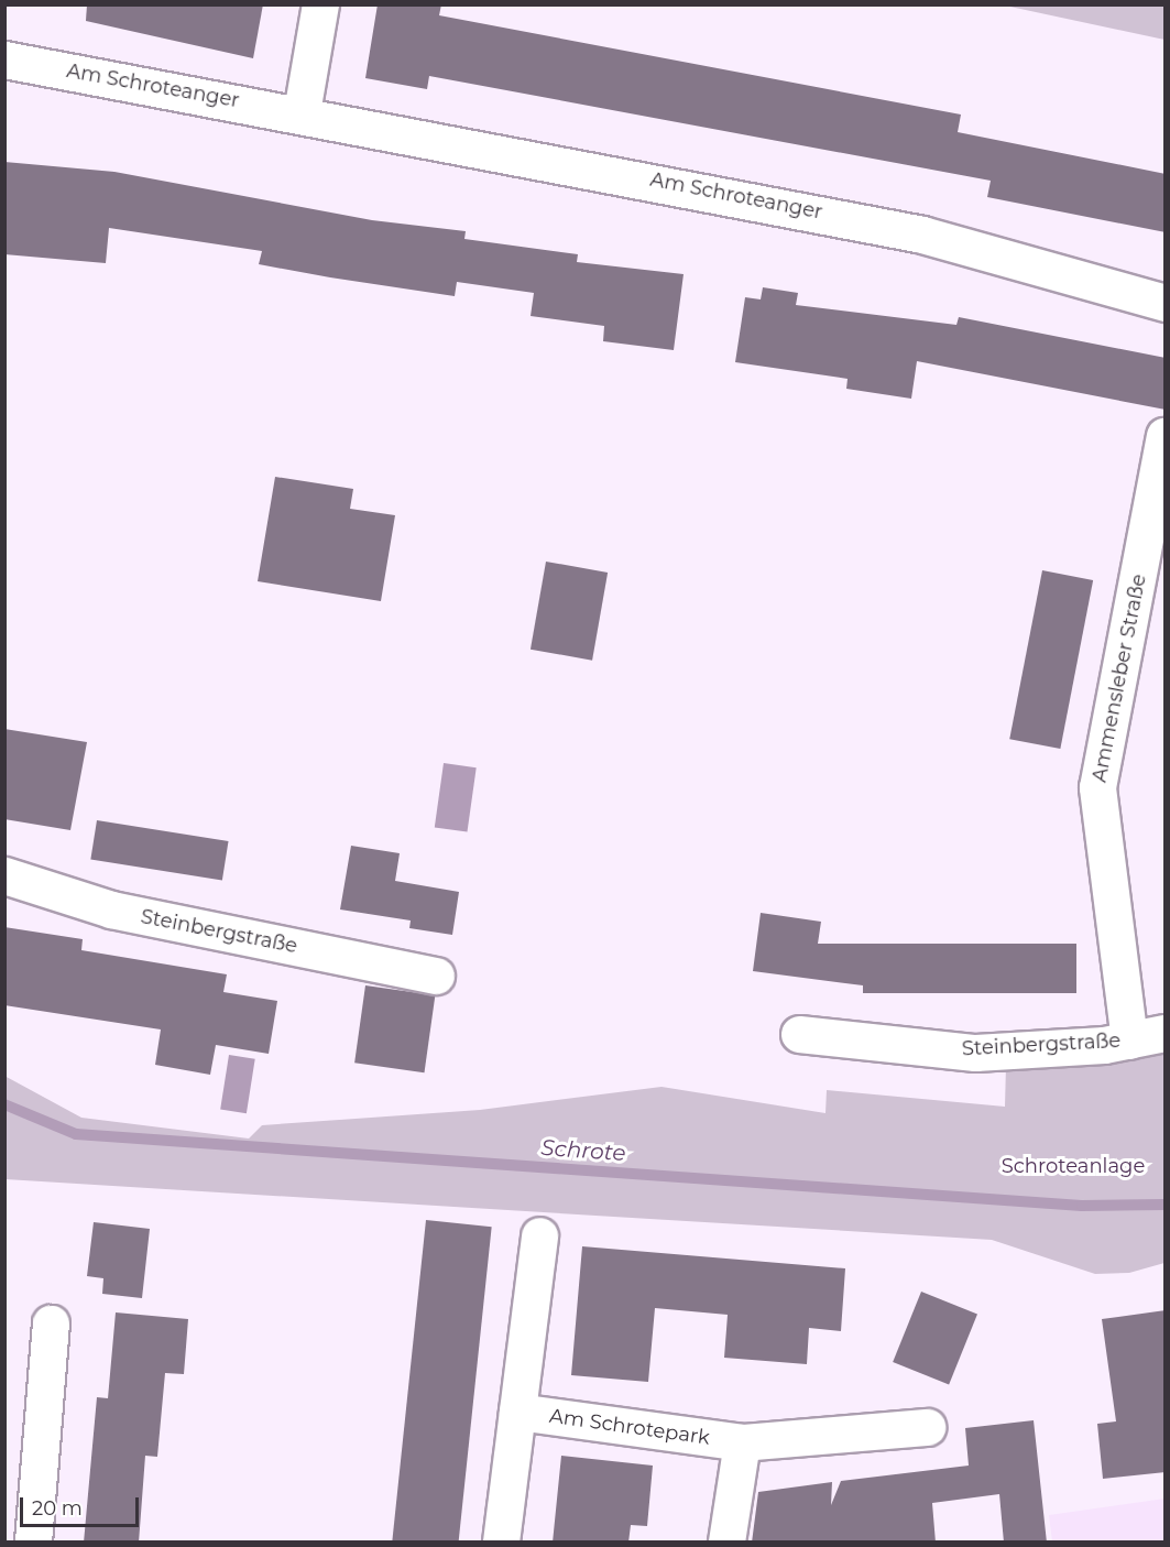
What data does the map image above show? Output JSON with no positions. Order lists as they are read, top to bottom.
{
  "streets": {
    "street": [
      "Am Schroteanger",
      "Ammensleber Straße",
      "Steinbergstraße",
      "Am Schrotepark"
    ]
  },
  "crossings": [
    ["Ammensleber Straße", "Steinbergstraße"]
  ],
  "water": ["Schrote"],
  "parks": ["Schroteanlage"],
  "scale_bar": "20 m"
}
